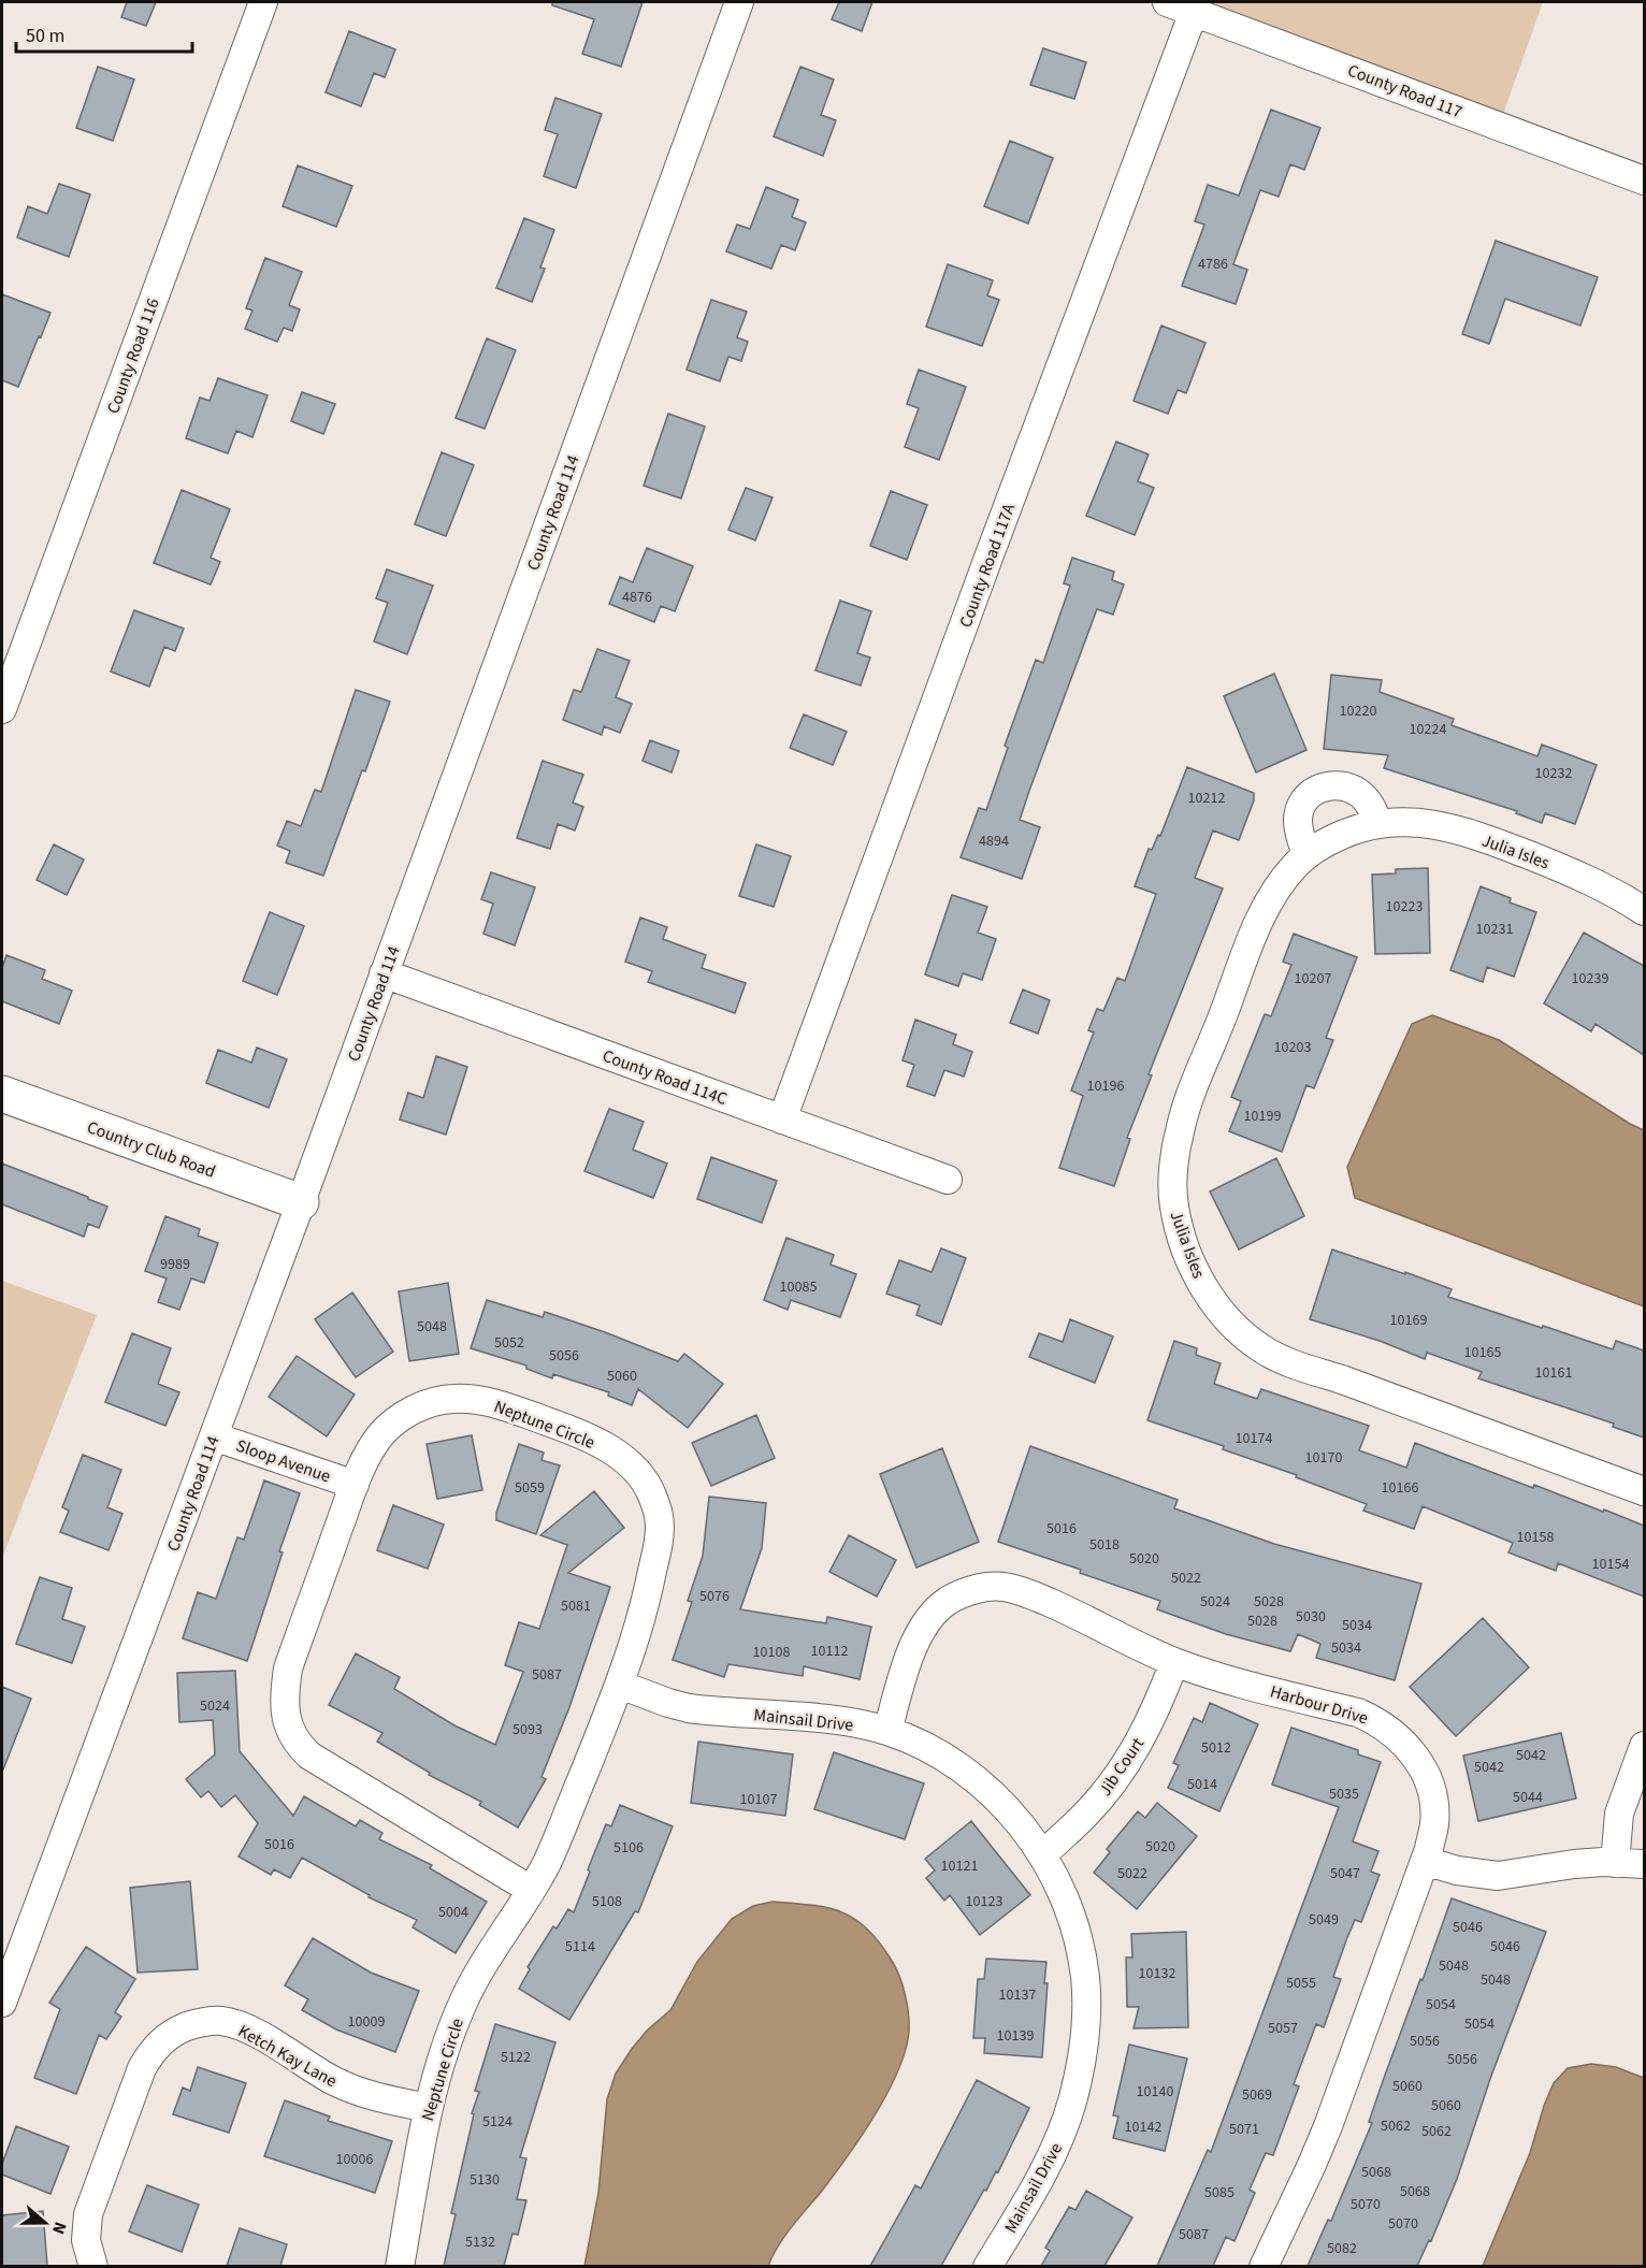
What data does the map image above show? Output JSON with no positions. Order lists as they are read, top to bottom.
{
  "streets": {
    "street": [
      "County Road 117",
      "County Road 116",
      "County Road 114",
      "County Road 117A",
      "Julia Isles",
      "County Road 114C",
      "Country Club Road",
      "Neptune Circle",
      "Sloop Avenue",
      "Harbour Drive",
      "Mainsail Drive",
      "Jib Court",
      "Ketch Kay Lane"
    ]
  },
  "crossings": [
    ["County Road 117", "County Road 117A"],
    ["County Road 114", "County Road 114C"],
    ["County Road 114", "Country Club Road"],
    ["County Road 114", "Sloop Avenue"],
    ["County Road 117A", "County Road 114C"],
    ["Neptune Circle", "Sloop Avenue"],
    ["Neptune Circle", "Mainsail Drive"],
    ["Neptune Circle", "Ketch Kay Lane"],
    ["Harbour Drive", "Mainsail Drive"],
    ["Harbour Drive", "Jib Court"],
    ["Mainsail Drive", "Jib Court"]
  ],
  "house_numbers": [
    "4786",
    "4876",
    "10220",
    "10224",
    "10232",
    "10212",
    "4894",
    "10223",
    "10231",
    "10207",
    "10239",
    "10203",
    "10196",
    "10199",
    "9989",
    "10085",
    "10169",
    "5048",
    "5052",
    "10165",
    "5056",
    "10161",
    "5060",
    "10174",
    "10170",
    "5059",
    "10166",
    "5016",
    "10158",
    "5018",
    "5020",
    "10154",
    "5022",
    "5076",
    "5024",
    "5028",
    "5081",
    "5030",
    "5028",
    "5034",
    "5034",
    "10112",
    "10108",
    "5087",
    "5024",
    "5093",
    "5012",
    "5042",
    "5042",
    "5014",
    "5035",
    "5044",
    "10107",
    "5016",
    "5020",
    "5106",
    "10121",
    "5022",
    "5047",
    "5108",
    "10123",
    "5004",
    "5049",
    "5046",
    "5114",
    "5046",
    "5048",
    "10132",
    "5048",
    "5055",
    "10137",
    "5054",
    "10009",
    "5054",
    "5057",
    "10139",
    "5056",
    "5122",
    "5056",
    "5060",
    "10140",
    "5069",
    "5060",
    "5124",
    "5062",
    "10142",
    "5071",
    "5062",
    "10006",
    "5068",
    "5130",
    "5068",
    "5085",
    "5070",
    "5070",
    "5087",
    "5132",
    "5082"
  ],
  "scale_bar": "50 m",
  "north": "right"
}
